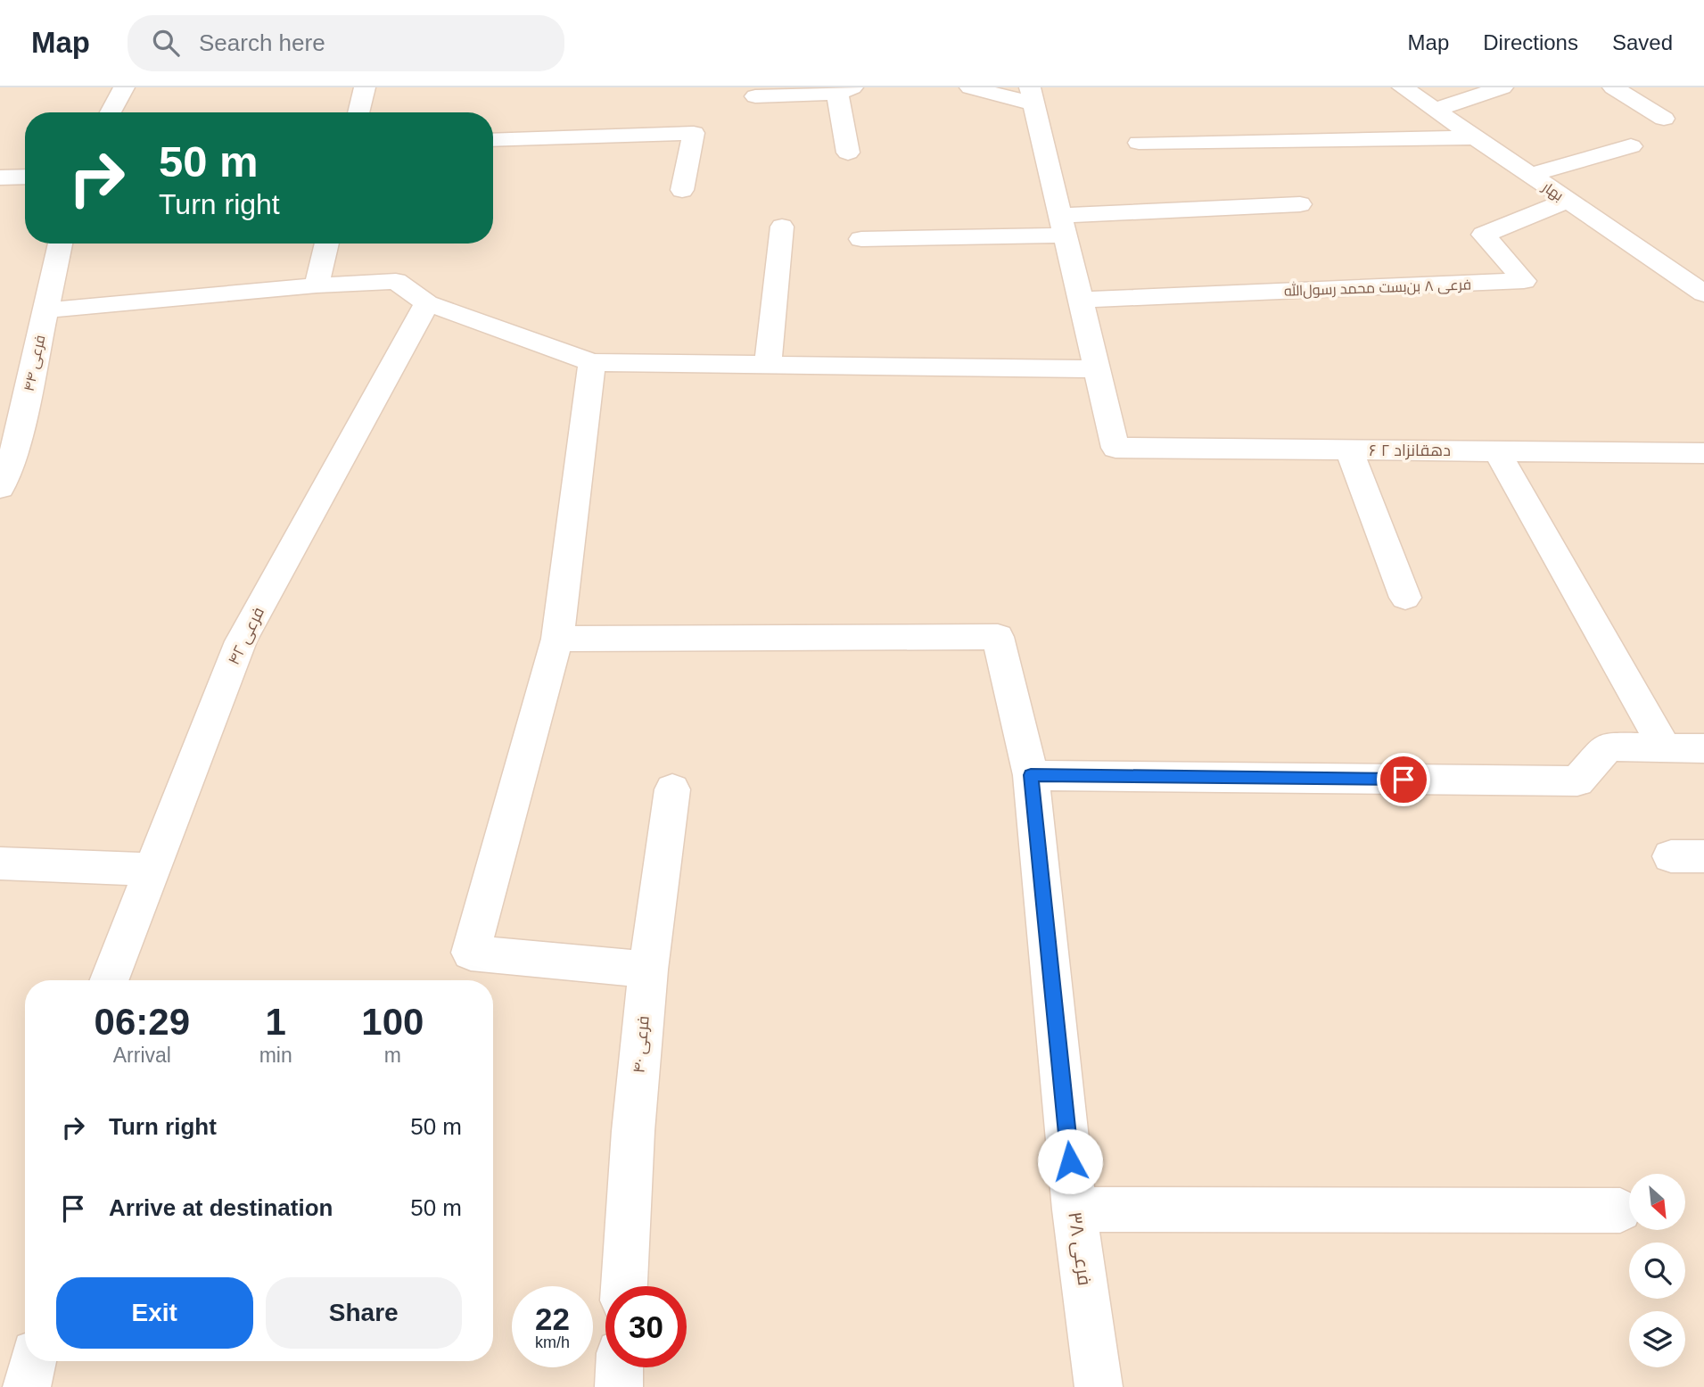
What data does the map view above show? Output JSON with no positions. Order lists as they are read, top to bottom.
{
  "streets": {
    "street": [
      "بهار",
      "فرعی ۸ بن‌بست محمد رسول‌الله",
      "فرعی ۴۴",
      "۶ دهقانزاد ۲",
      "فرعی ۴۲",
      "فرعی ۴۰",
      "فرعی ۳۸"
    ]
  },
  "crossings": [
    ["بهار", "فرعی ۸ بن‌بست محمد رسول‌الله"]
  ],
  "north": "bottom right",
  "page": {
    "header": "Map",
    "search": "Search here",
    "nav": ["Map", "Directions", "Saved"],
    "turn": ["50 m", "Turn right"],
    "eta": [
      "06:29",
      "Arrival",
      "1",
      "min",
      "100",
      "m"
    ],
    "list": [
      {
        "name": "Turn right",
        "value": "50 m"
      },
      {
        "name": "Arrive at destination",
        "value": "50 m"
      }
    ],
    "buttons": ["Exit", "Share"],
    "speed": "22 km/h",
    "limit": "30"
  }
}
